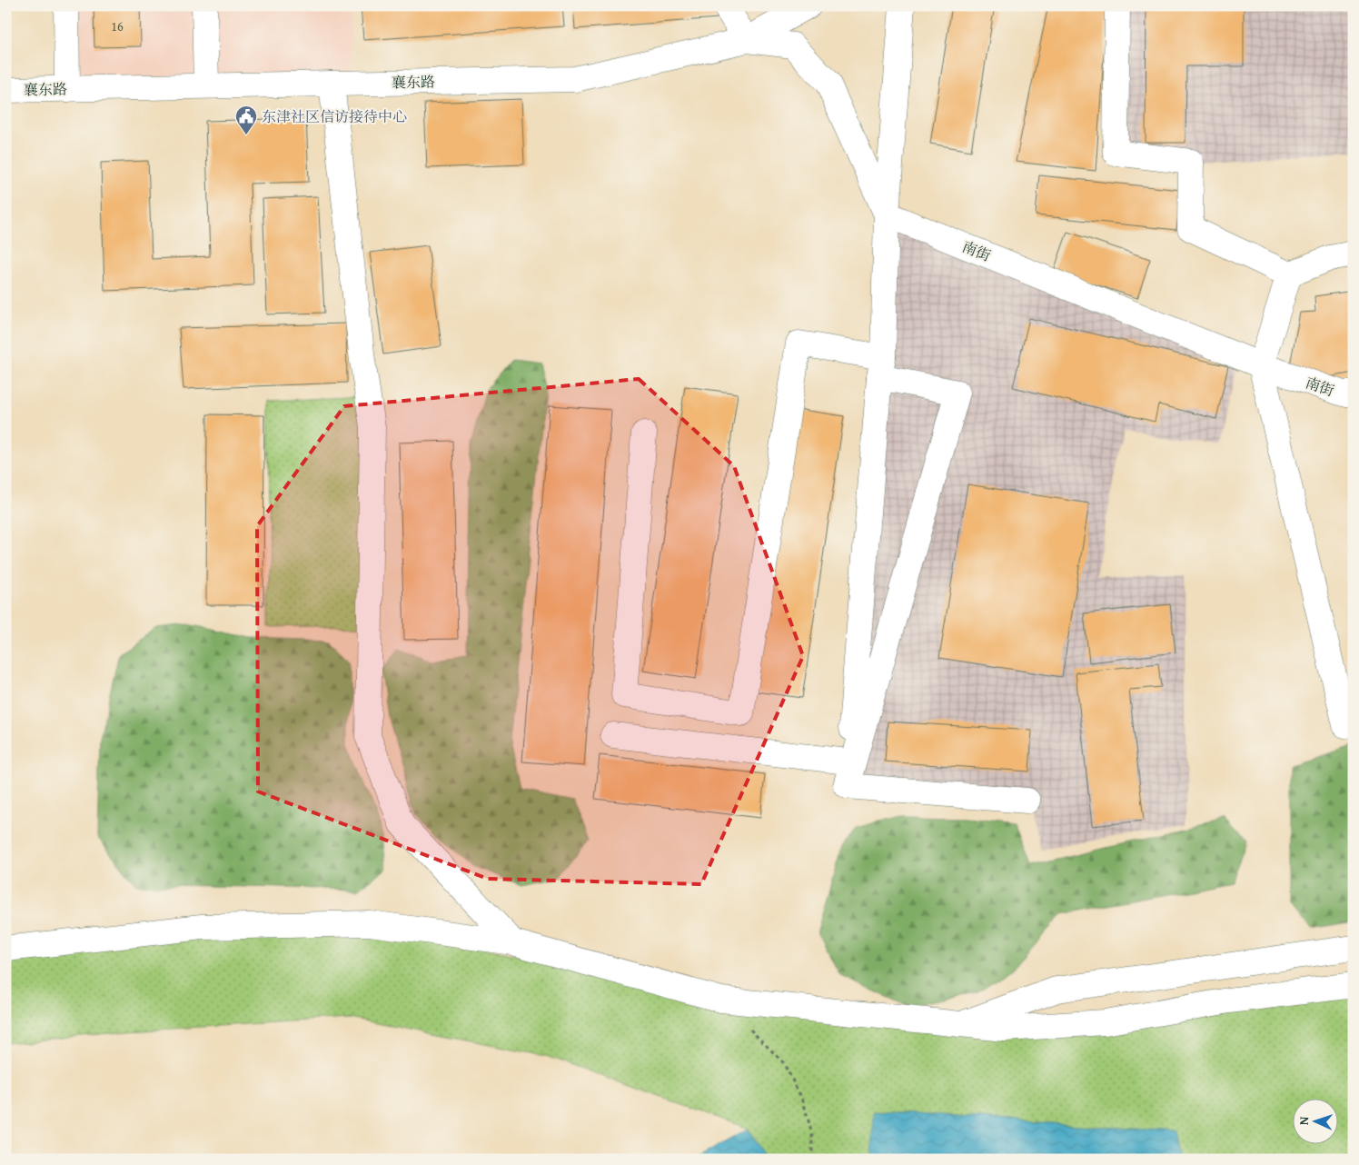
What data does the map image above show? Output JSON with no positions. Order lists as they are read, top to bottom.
{
  "streets": {
    "street": ["襄东路", "南街"]
  },
  "places": {
    "public building": ["东津社区信访接待中心"]
  },
  "house_numbers": ["16"],
  "north": "left"
}
